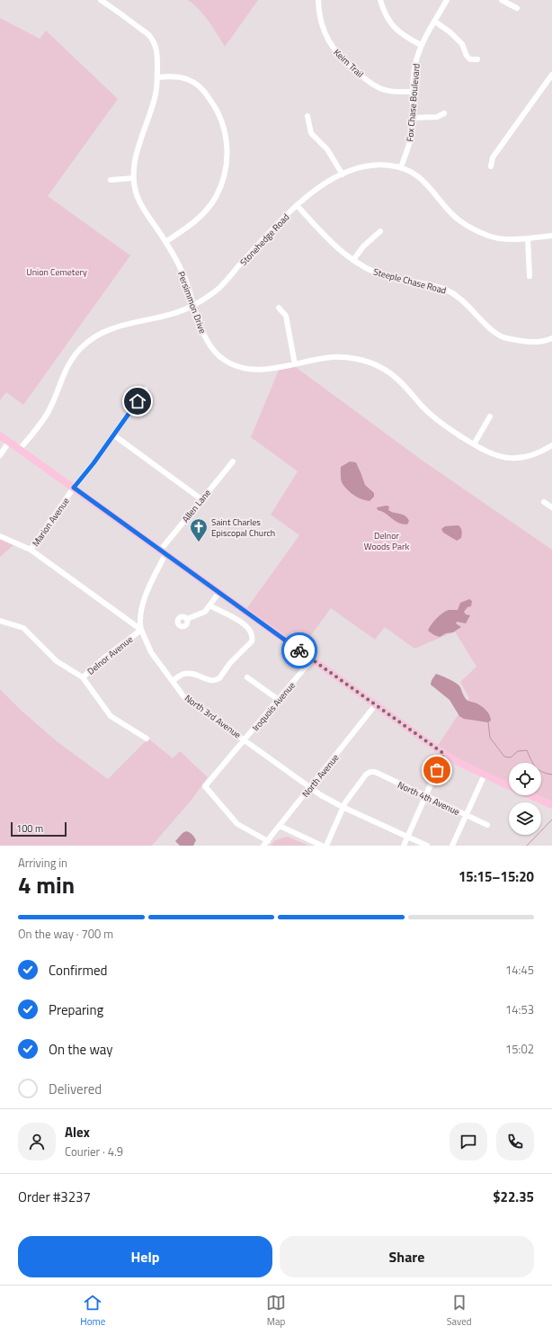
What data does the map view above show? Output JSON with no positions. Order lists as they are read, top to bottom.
{
  "streets": {
    "street": [
      "Keim Trail",
      "Fox Chase Boulevard",
      "Stonehedge Road",
      "Steeple Chase Road",
      "Persimmon Drive",
      "Allen Lane",
      "Marion Avenue",
      "Delnor Avenue",
      "Iroquois Avenue",
      "North 3rd Avenue",
      "North Avenue",
      "North 4th Avenue"
    ]
  },
  "crossings": [
    ["Keim Trail", "Fox Chase Boulevard"],
    ["Fox Chase Boulevard", "Stonehedge Road"],
    ["Stonehedge Road", "Steeple Chase Road"],
    ["Stonehedge Road", "Persimmon Drive"],
    ["Allen Lane", "Delnor Avenue"],
    ["Delnor Avenue", "North 3rd Avenue"],
    ["Iroquois Avenue", "North 3rd Avenue"],
    ["Iroquois Avenue", "North Avenue"],
    ["North 3rd Avenue", "North Avenue"],
    ["North 3rd Avenue", "North 4th Avenue"]
  ],
  "parks": ["Union Cemetery", "Delnor Woods Park"],
  "places": {
    "church": ["Saint Charles Episcopal Church"]
  },
  "scale_bar": "100 m",
  "page": {
    "scale": "100 m",
    "heading": ["4 min", "Arriving in", "15:15–15:20"],
    "panel": [
      "Alex",
      "Courier · 4.9",
      "Order #3237",
      "$22.35"
    ],
    "bar": "On the way · 700 m",
    "list": [
      ["Confirmed", "14:45"],
      ["Preparing", "14:53"],
      ["On the way", "15:02"],
      "Delivered"
    ],
    "buttons": ["Help", "Share"],
    "tabs": ["Home", "Map", "Saved"]
  }
}
